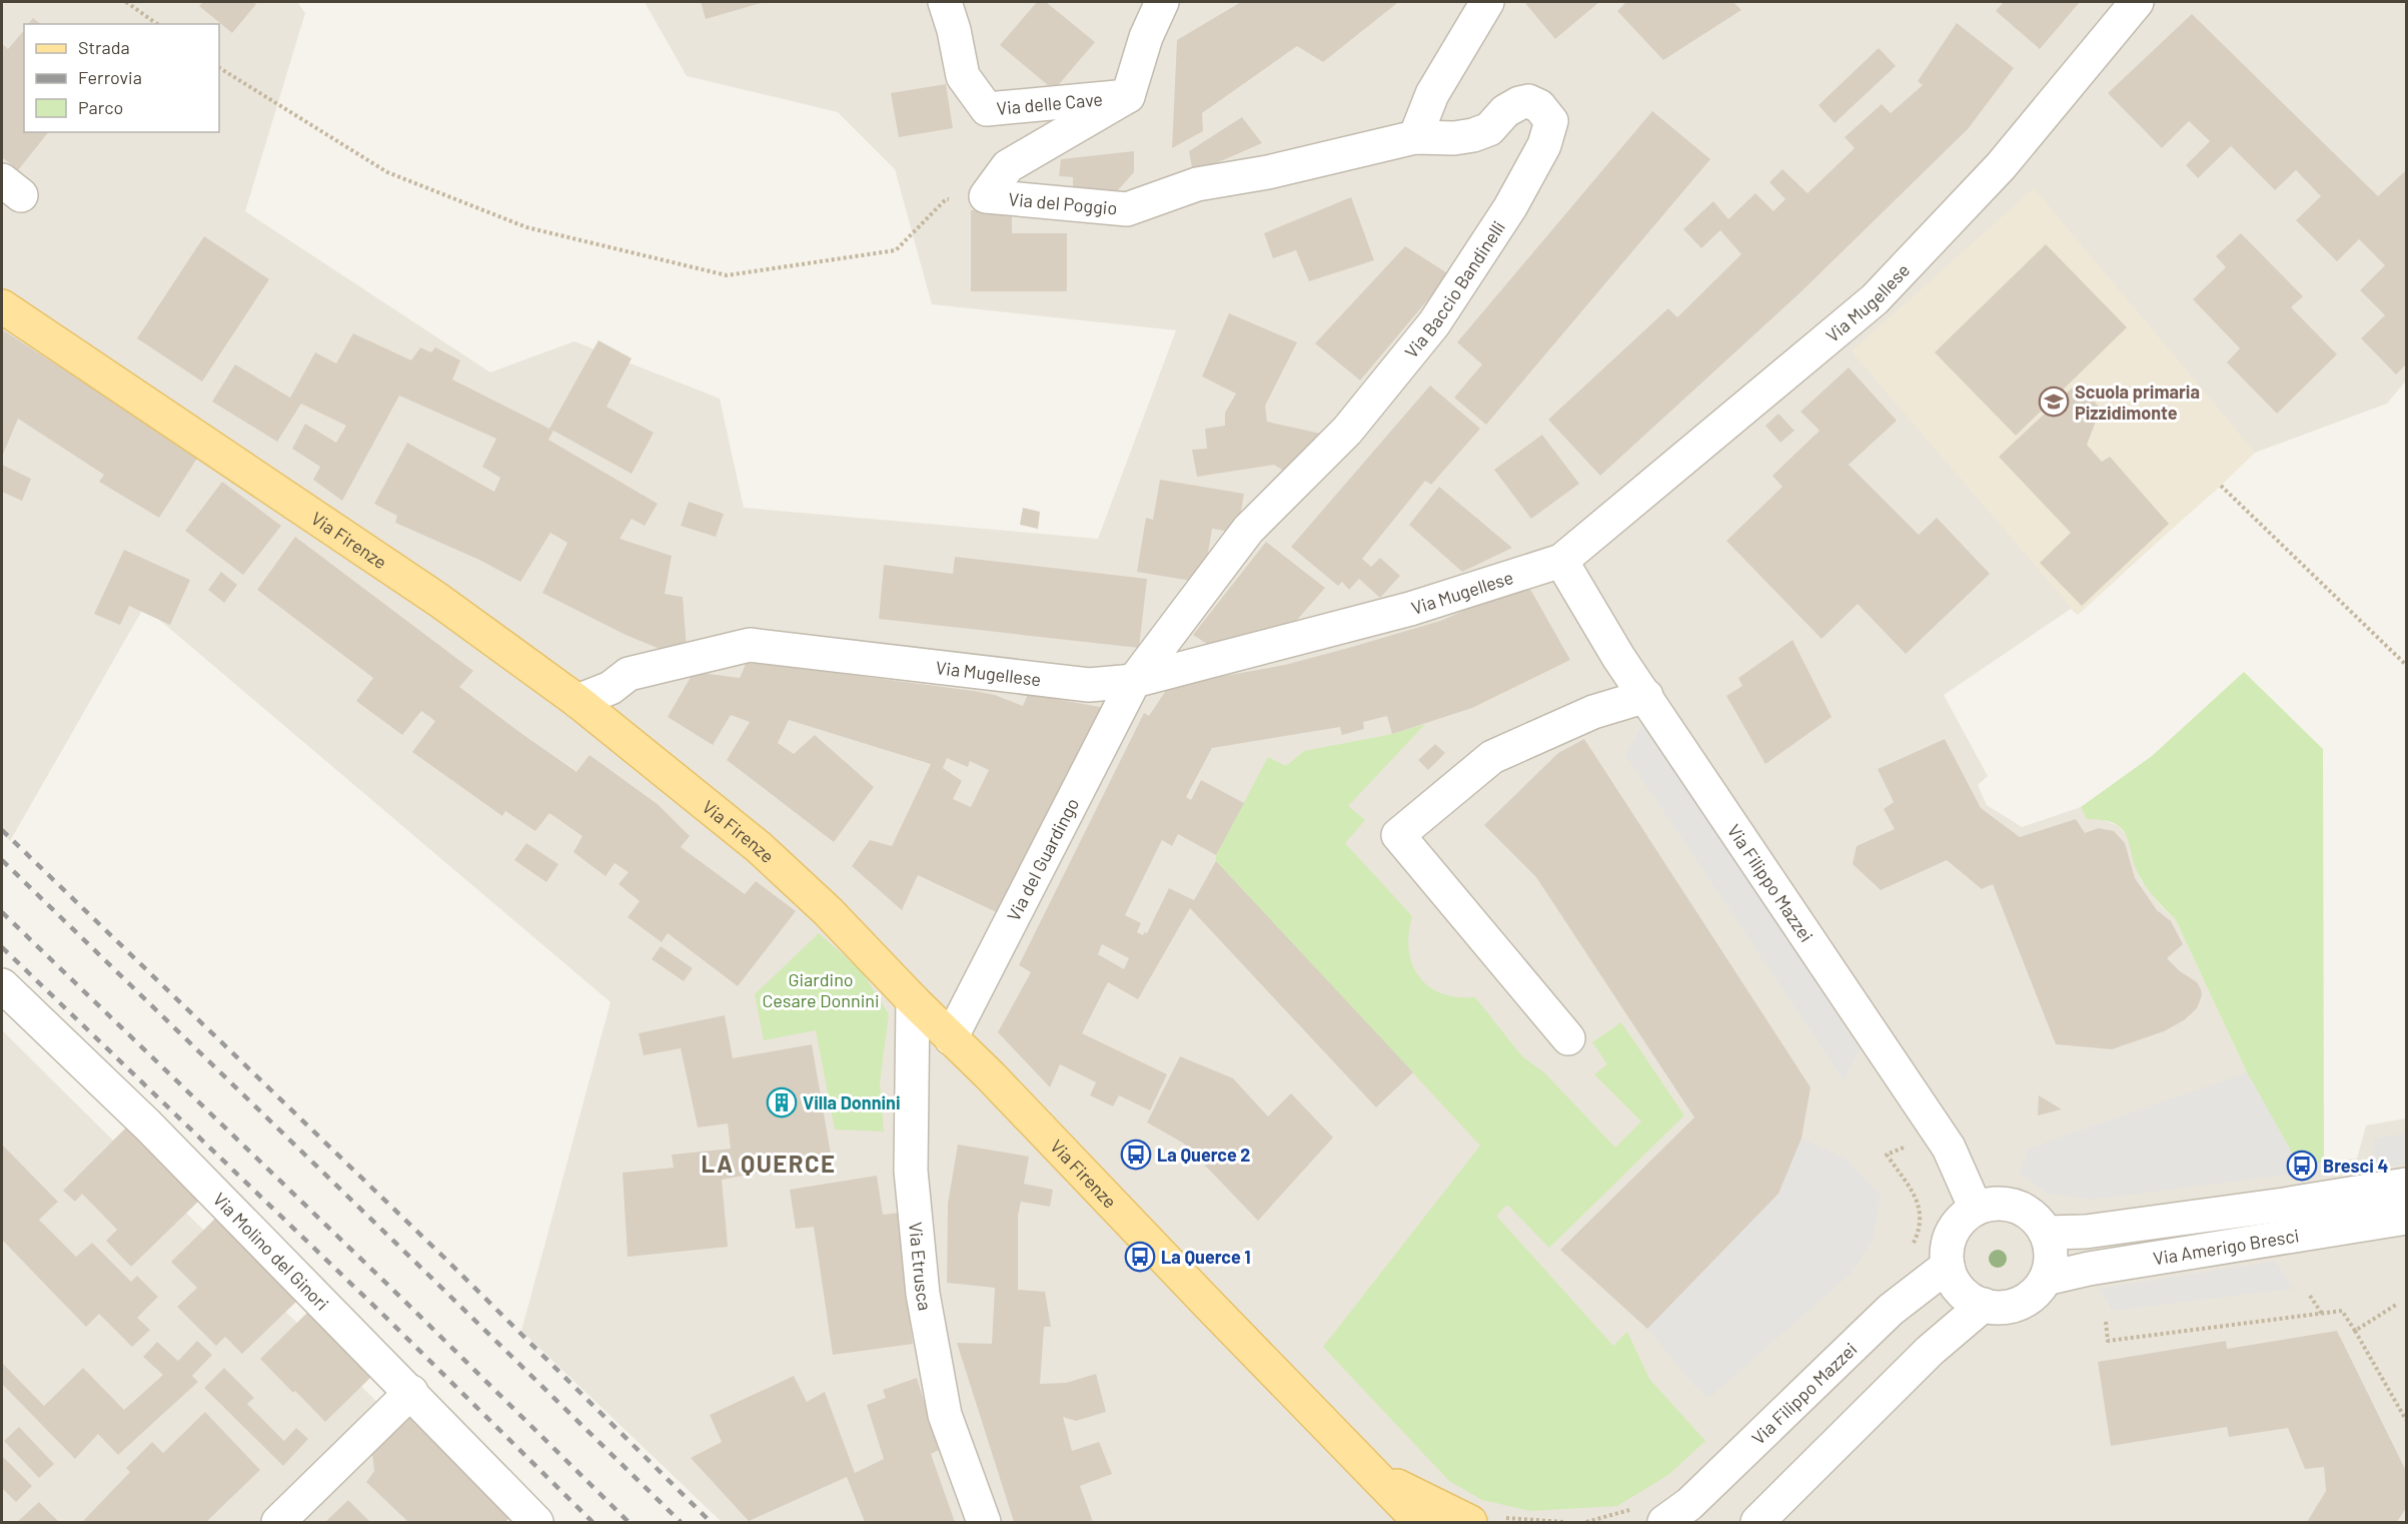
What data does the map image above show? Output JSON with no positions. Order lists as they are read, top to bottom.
{
  "streets": {
    "main road": ["Via Firenze"],
    "street": [
      "Via delle Cave",
      "Via del Poggio",
      "Via Baccio Bandinelli",
      "Via Mugellese",
      "Via del Guardingo",
      "Via Filippo Mazzei",
      "Via Amerigo Bresci",
      "Via Molino del Ginori",
      "Via Etrusca"
    ]
  },
  "crossings": [
    ["Via delle Cave", "Via del Poggio"],
    ["Via del Poggio", "Via Baccio Bandinelli"],
    ["Via Baccio Bandinelli", "Via Mugellese"],
    ["Via Baccio Bandinelli", "Via del Guardingo"],
    ["Via Mugellese", "Via Firenze"],
    ["Via Mugellese", "Via del Guardingo"],
    ["Via Mugellese", "Via Filippo Mazzei"],
    ["Via Firenze", "Via del Guardingo"],
    ["Via Firenze", "Via Etrusca"],
    ["Via Filippo Mazzei", "Via Amerigo Bresci"]
  ],
  "districts": ["LA QUERCE"],
  "parks": ["Giardino Cesare Donnini"],
  "places": {
    "school or university": ["Scuola primaria Pizzidimonte"],
    "building": ["Villa Donnini"],
    "bus stop": ["La Querce 2", "Bresci 4", "La Querce 1"]
  },
  "legend": ["Strada", "Ferrovia", "Parco"]
}
